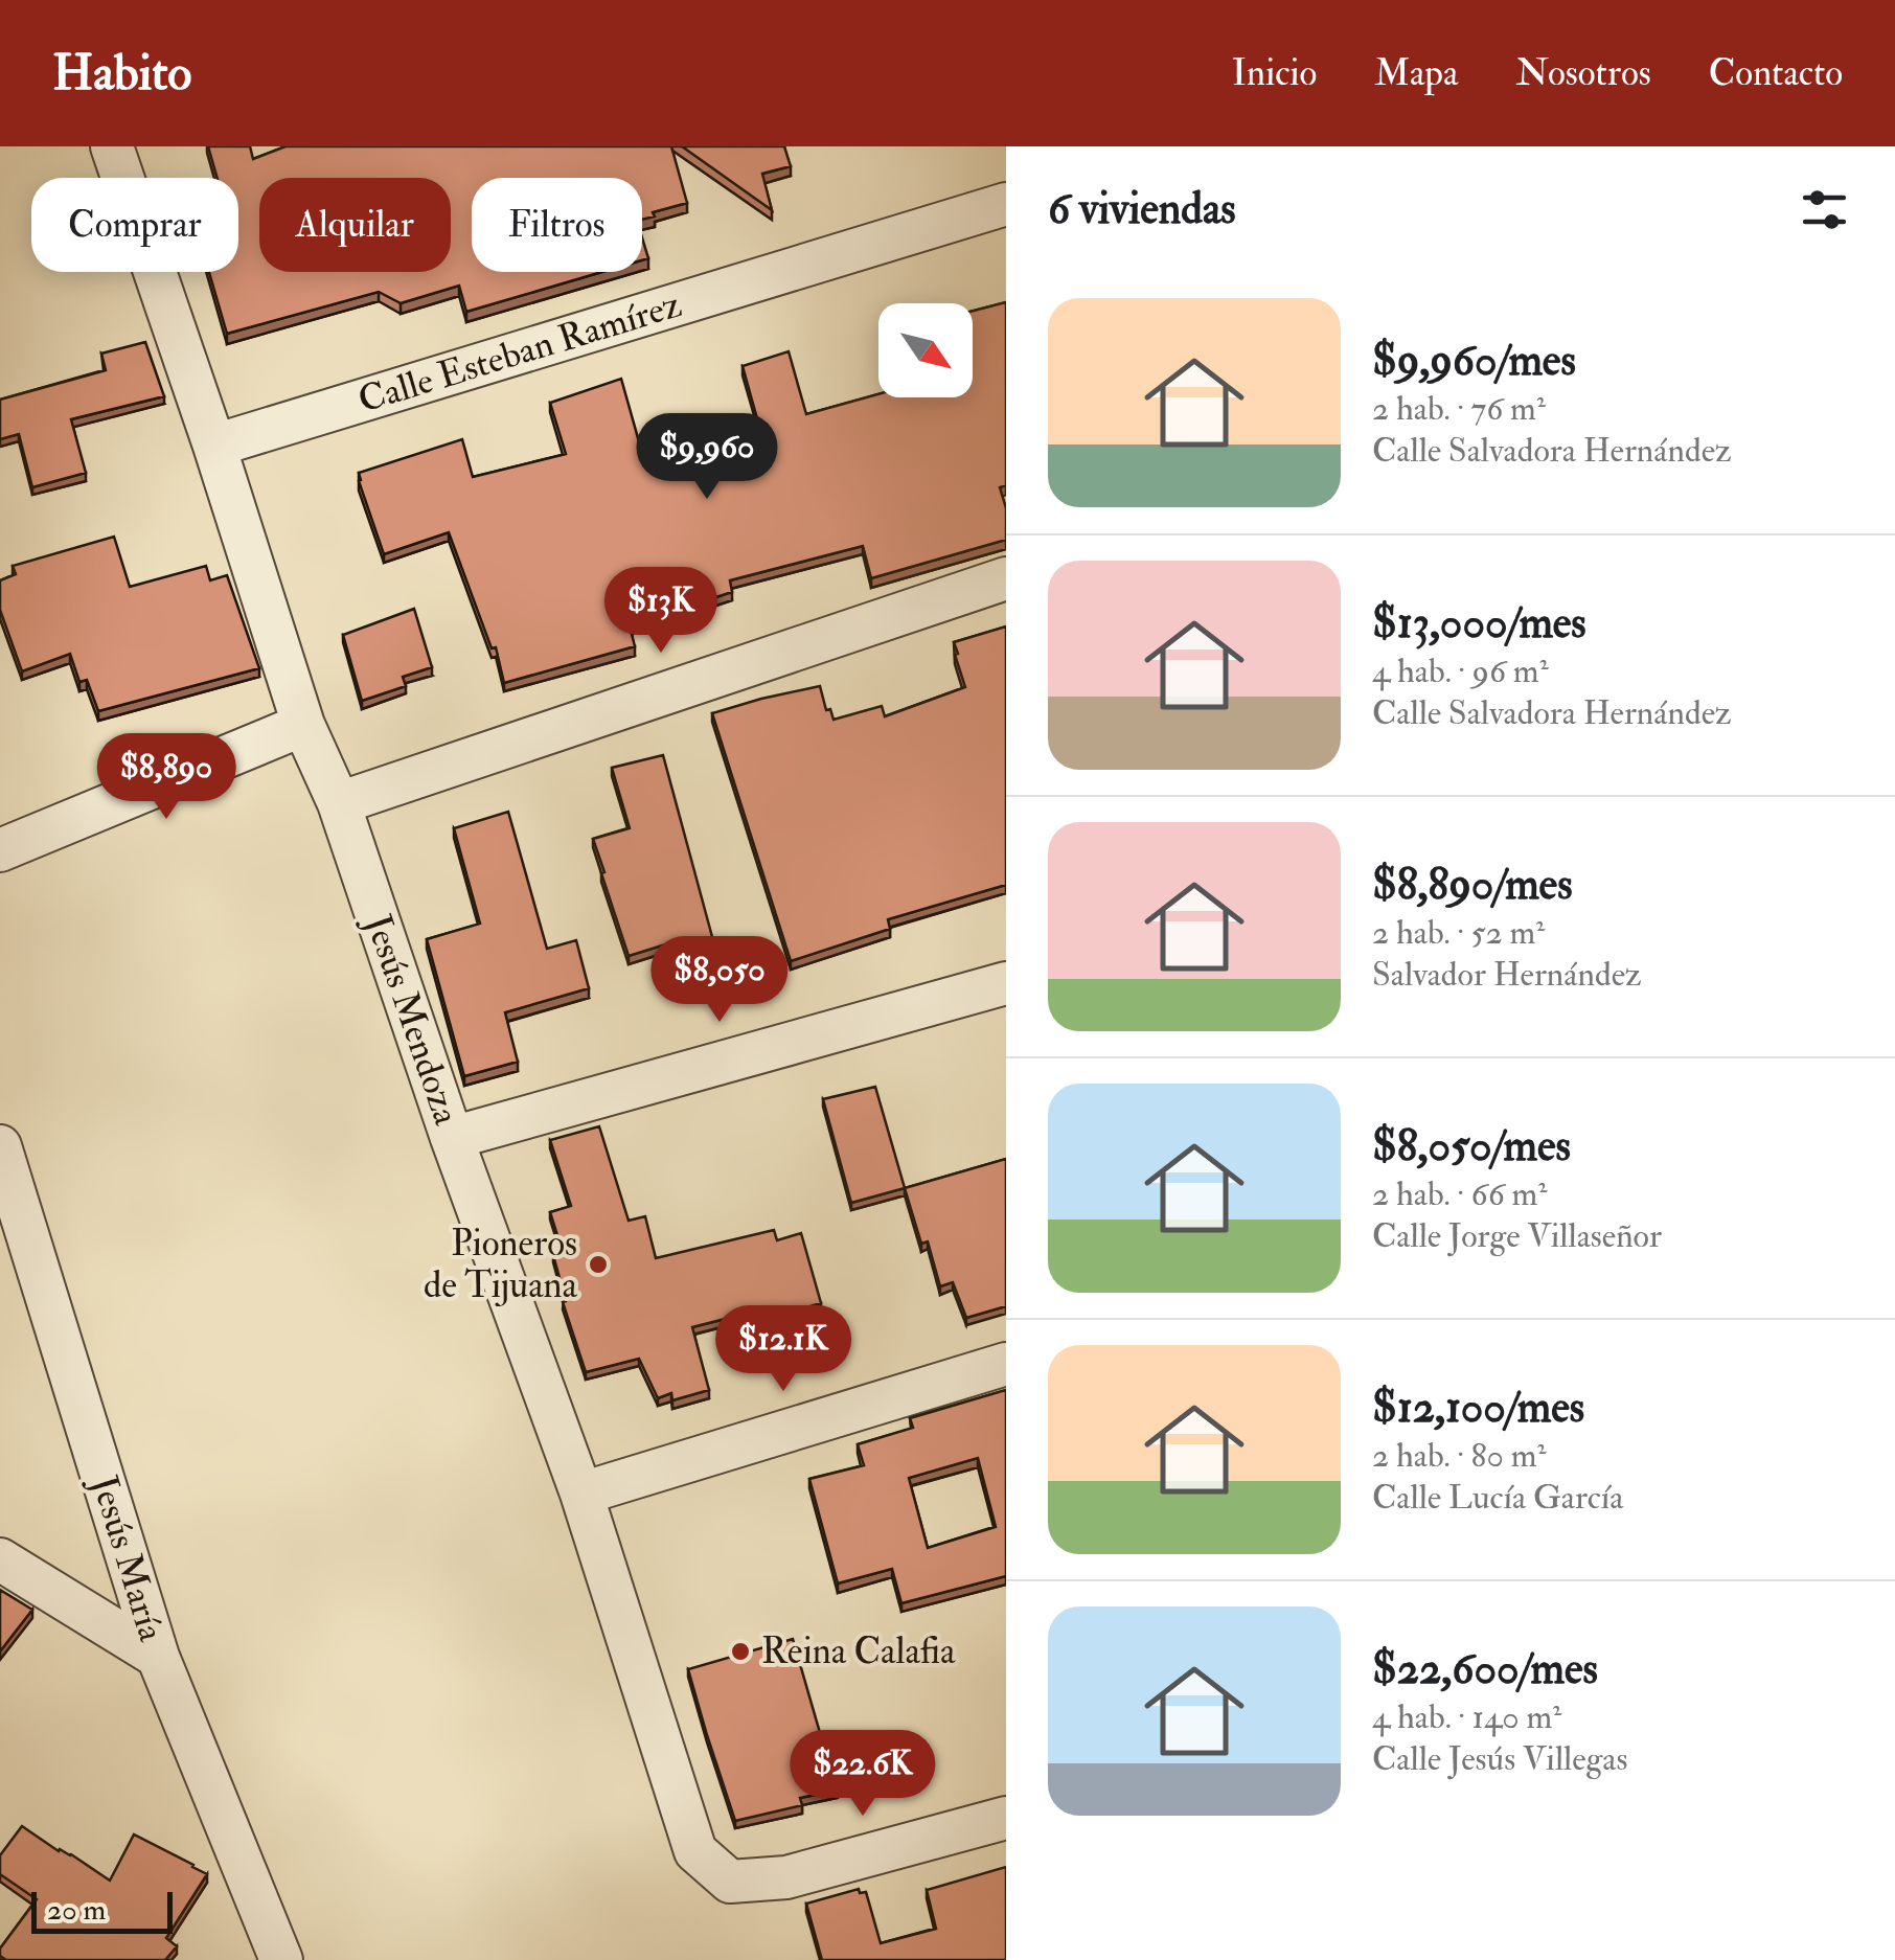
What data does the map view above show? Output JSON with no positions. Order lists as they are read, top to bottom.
{
  "streets": {
    "street": ["Calle Esteban Ramírez", "Jesús Mendoza", "Jesús María"]
  },
  "crossings": [
    ["Calle Esteban Ramírez", "Jesús Mendoza"]
  ],
  "places": ["Pioneros de Tijuana", "Reina Calafia"],
  "scale_bar": "20 m",
  "north": "bottom right",
  "page": {
    "header": "Habito",
    "nav": [
      "Inicio",
      "Mapa",
      "Nosotros",
      "Contacto"
    ],
    "heading": "6 viviendas",
    "chip": ["Comprar", "Alquilar", "Filtros"],
    "list": [
      {
        "name": "$9,960/mes",
        "note": "2 hab. · 76 m² · Calle Salvadora Hernández"
      },
      {
        "name": "$13,000/mes",
        "note": "4 hab. · 96 m² · Calle Salvadora Hernández"
      },
      {
        "name": "$8,890/mes",
        "note": "2 hab. · 52 m² · Salvador Hernández"
      },
      {
        "name": "$8,050/mes",
        "note": "2 hab. · 66 m² · Calle Jorge Villaseñor"
      },
      {
        "name": "$12,100/mes",
        "note": "2 hab. · 80 m² · Calle Lucía García"
      },
      {
        "name": "$22,600/mes",
        "note": "4 hab. · 140 m² · Calle Jesús Villegas"
      }
    ],
    "price": [
      "$9,960",
      "$13K",
      "$8,890",
      "$8,050",
      "$12.1K",
      "$22.6K"
    ],
    "scale": "20 m"
  }
}
